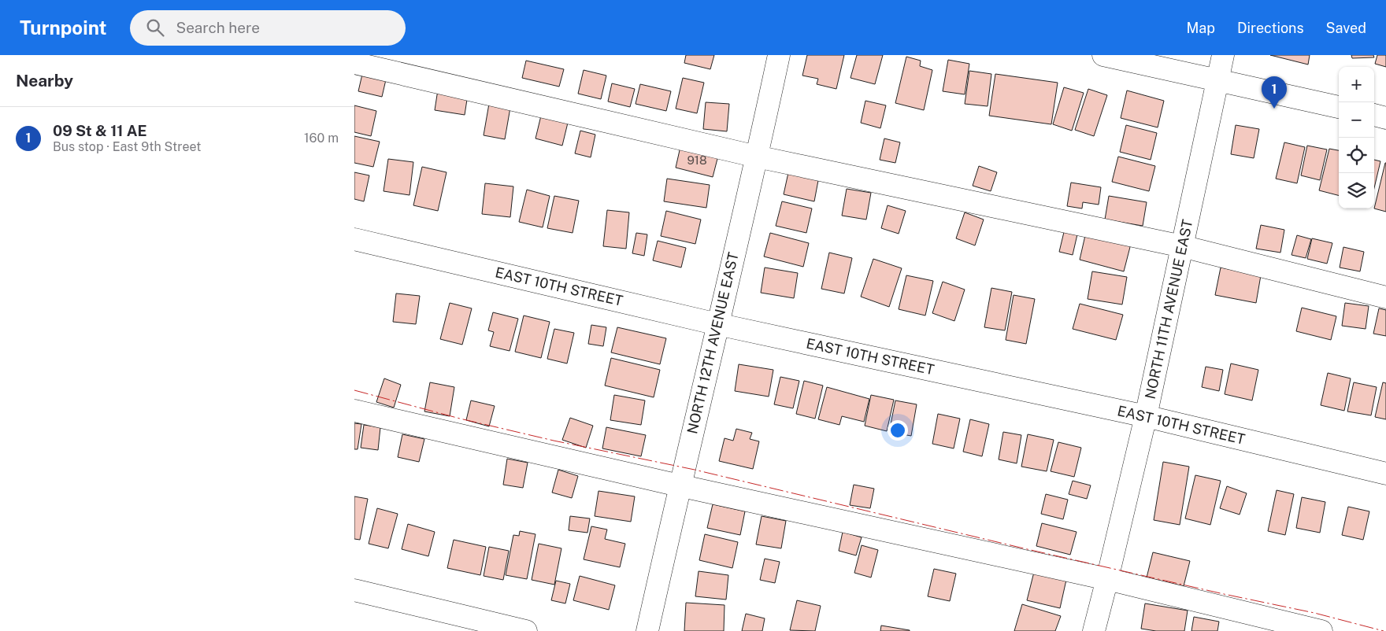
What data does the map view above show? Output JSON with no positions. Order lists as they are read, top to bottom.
{
  "streets": {
    "street": ["EAST 10TH STREET", "NORTH 11TH AVENUE EAST", "NORTH 12TH AVENUE EAST"]
  },
  "crossings": [
    ["EAST 10TH STREET", "NORTH 11TH AVENUE EAST"],
    ["EAST 10TH STREET", "NORTH 12TH AVENUE EAST"]
  ],
  "house_numbers": ["918"],
  "page": {
    "header": "Turnpoint",
    "search": "Search here",
    "nav": ["Map", "Directions", "Saved"],
    "heading": "Nearby",
    "map_buttons": ["+", "−"],
    "pins": "1",
    "list": [
      {
        "mark": "1",
        "name": "09 St & 11 AE",
        "note": "Bus stop · East 9th Street",
        "value": "160 m"
      }
    ]
  }
}
